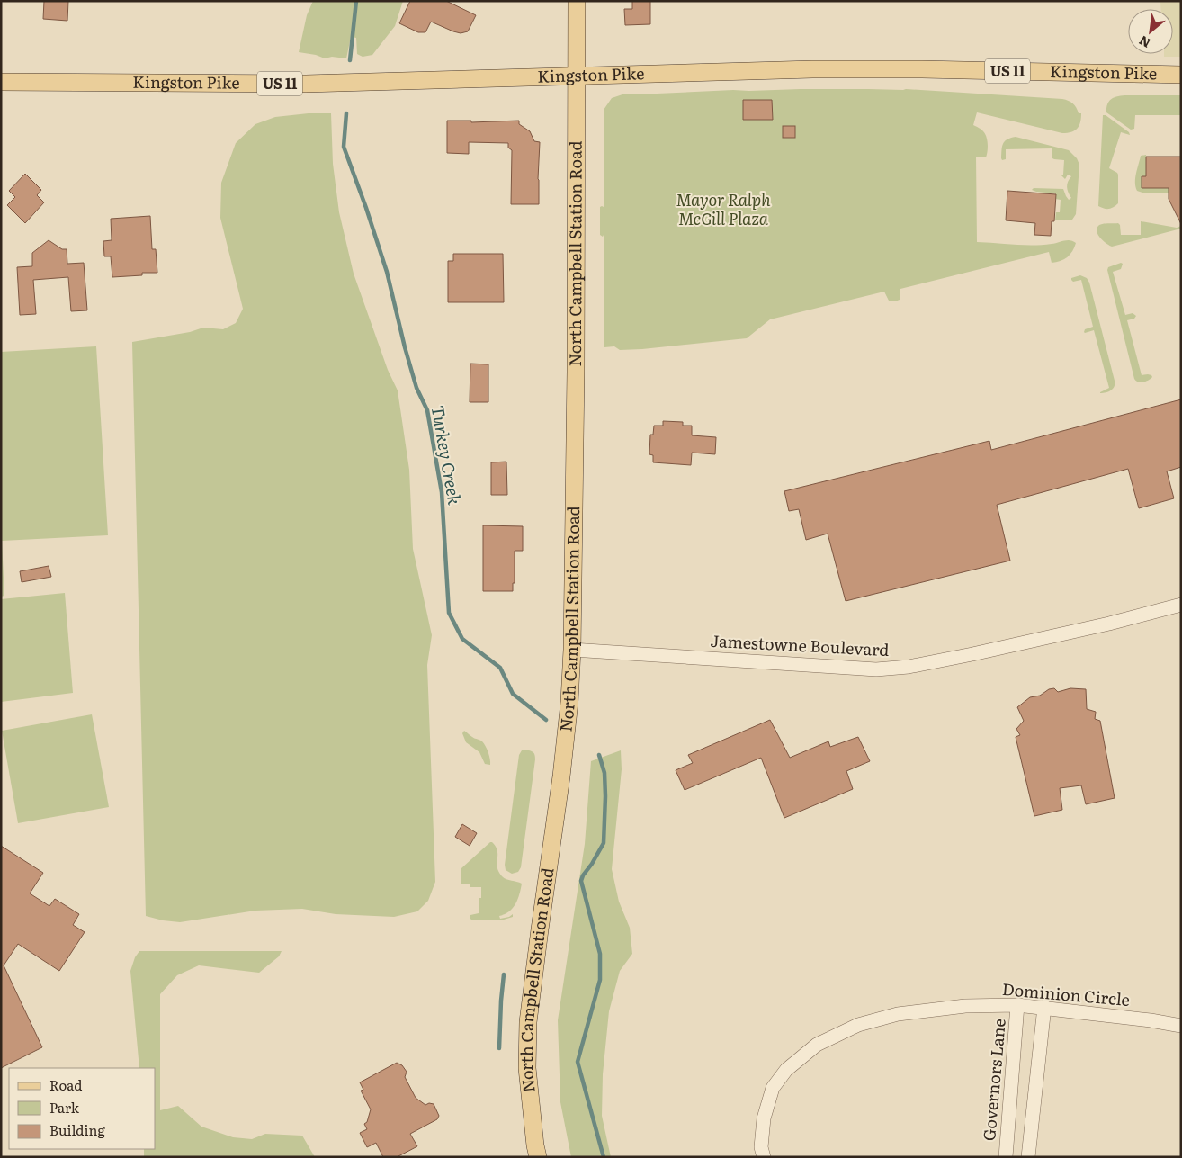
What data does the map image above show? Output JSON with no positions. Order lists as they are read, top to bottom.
{
  "streets": {
    "main road": ["US 11", "Kingston Pike", "North Campbell Station Road"],
    "street": ["Jamestowne Boulevard", "Dominion Circle", "Governors Lane"]
  },
  "crossings": [
    ["Kingston Pike", "North Campbell Station Road"],
    ["North Campbell Station Road", "Jamestowne Boulevard"],
    ["Dominion Circle", "Governors Lane"]
  ],
  "water": ["Turkey Creek"],
  "parks": ["Mayor Ralph McGill Plaza"],
  "legend": ["Road", "Park", "Building"],
  "north": "bottom left"
}
